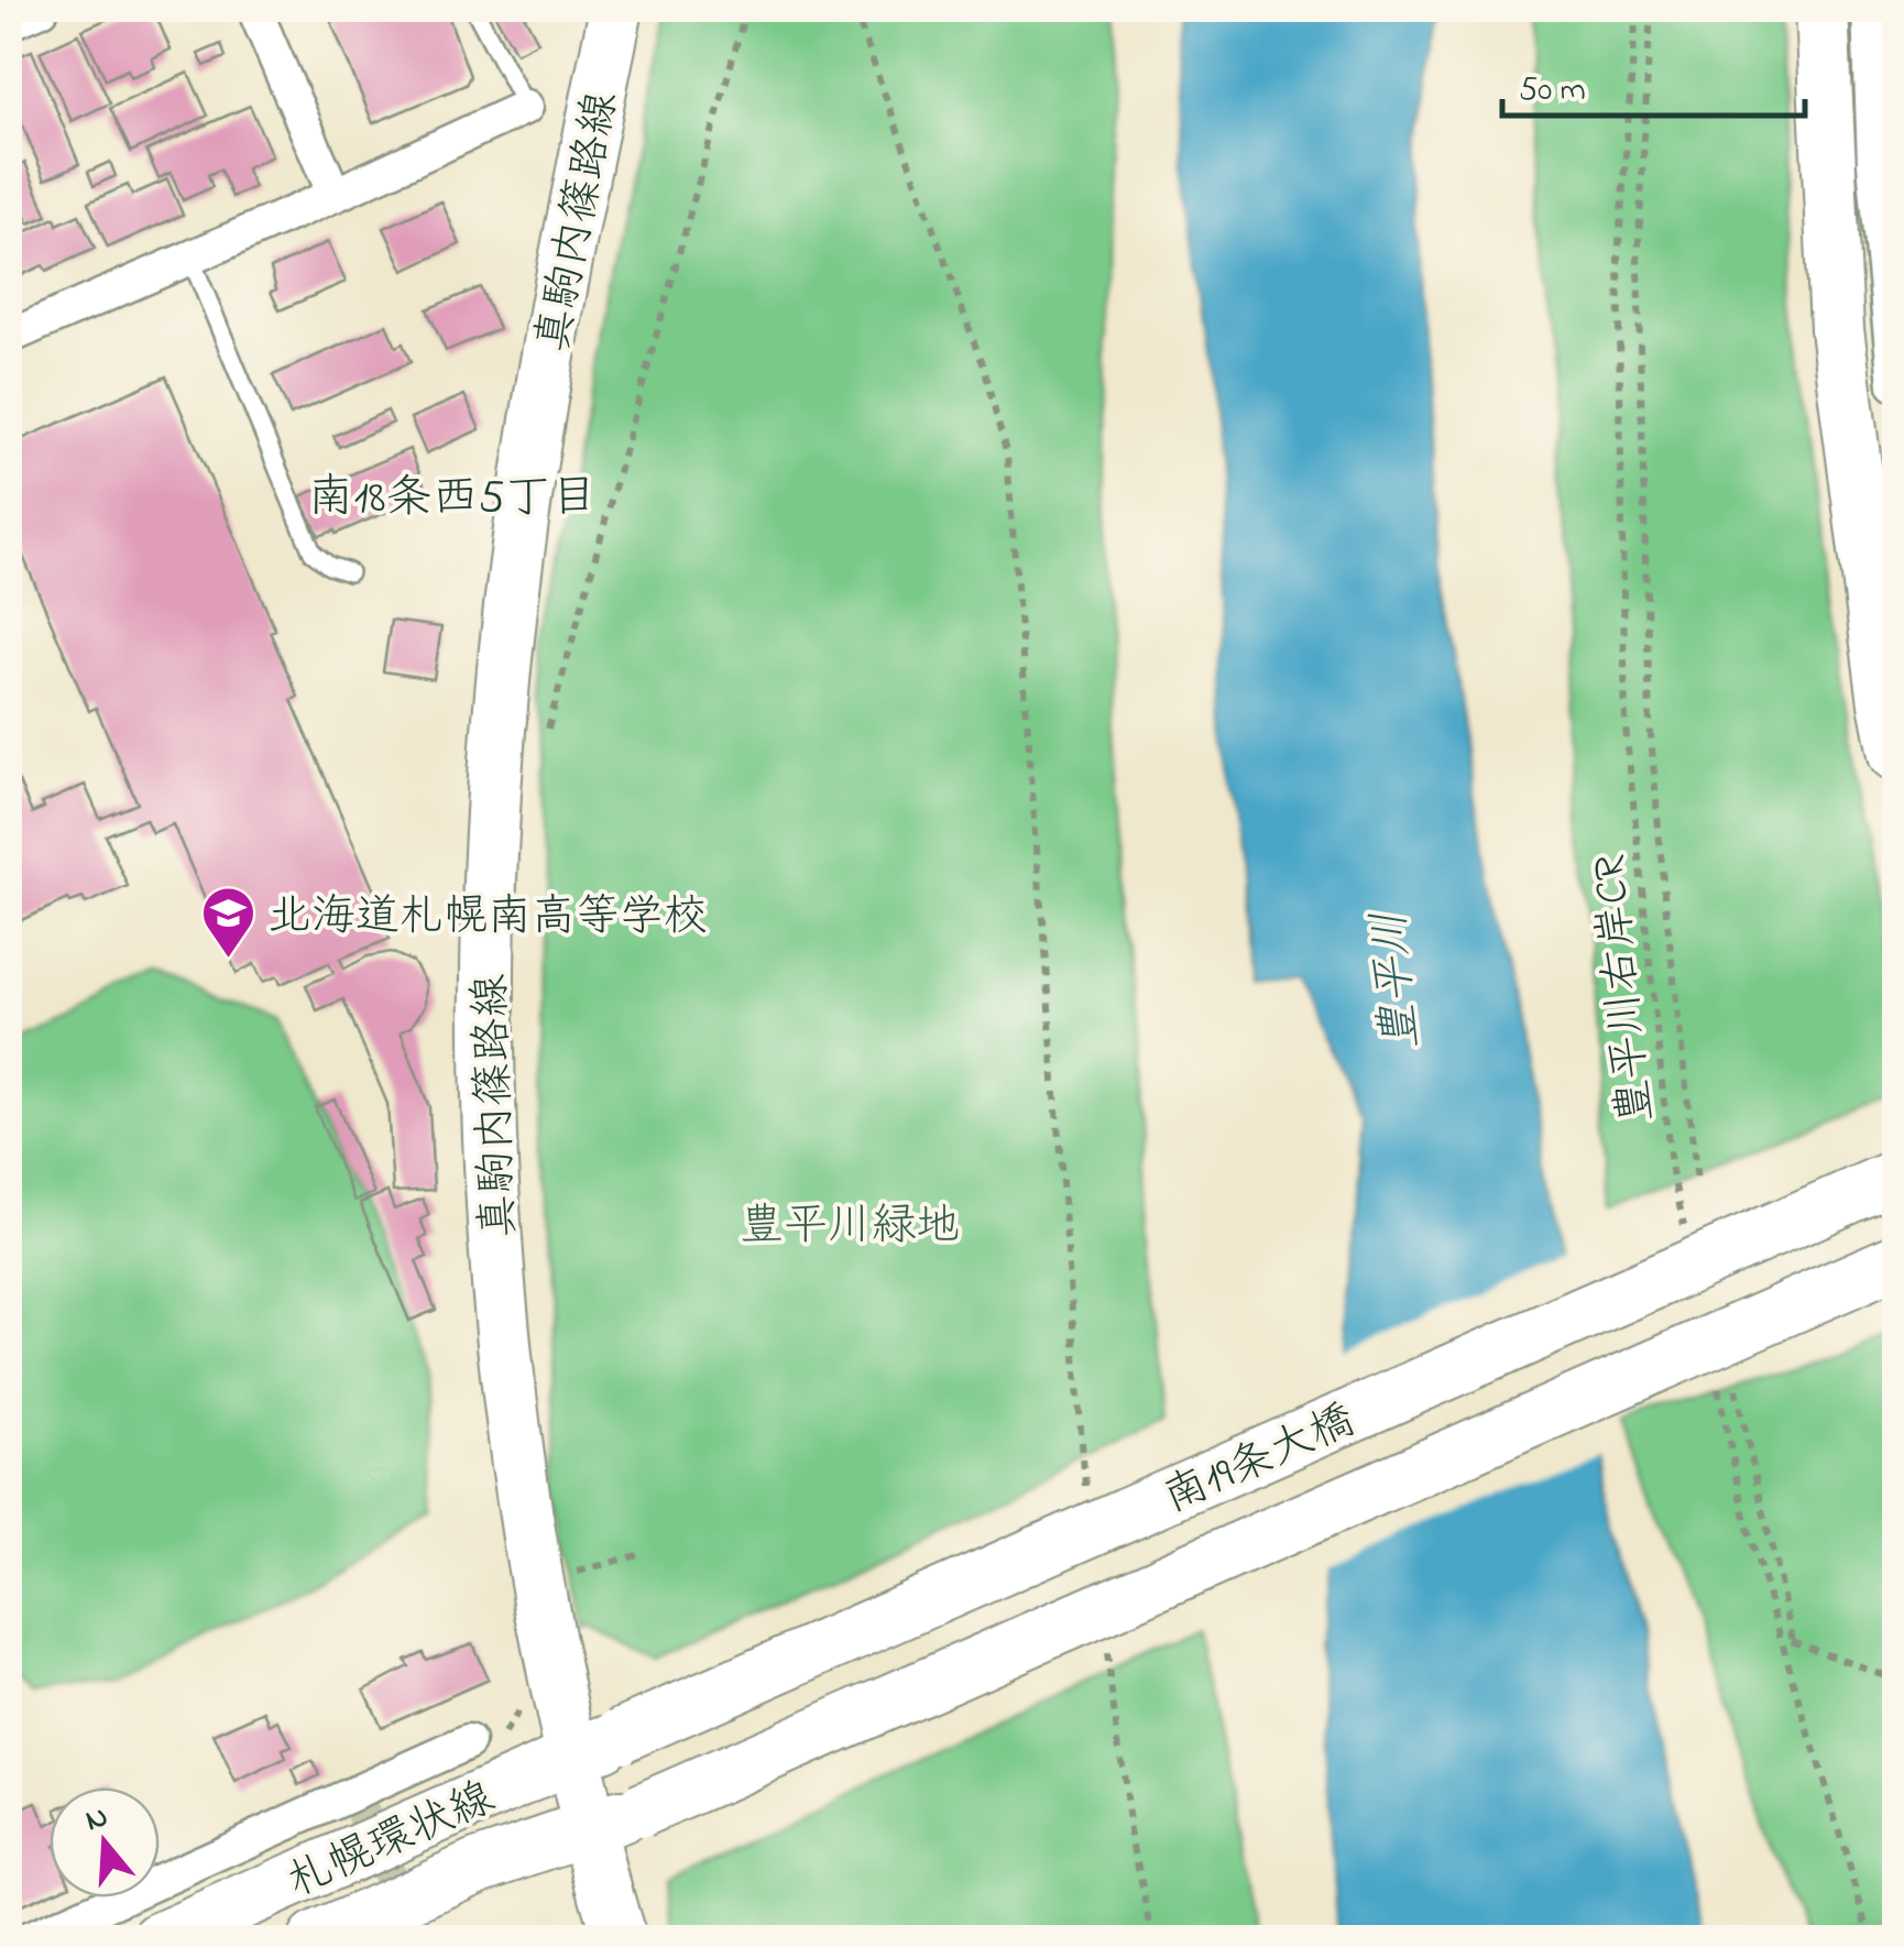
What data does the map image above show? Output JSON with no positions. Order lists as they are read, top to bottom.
{
  "streets": {
    "main road": ["真駒内篠路線", "南19条大橋", "札幌環状線"],
    "path": ["豊平川右岸CR"]
  },
  "crossings": [
    ["真駒内篠路線", "札幌環状線"],
    ["南19条大橋", "札幌環状線"]
  ],
  "districts": ["南18条西5丁目"],
  "water": ["豊平川"],
  "parks": ["豊平川緑地"],
  "places": {
    "school or university": ["北海道札幌南高等学校"]
  },
  "scale_bar": "50 m",
  "north": "top"
}
